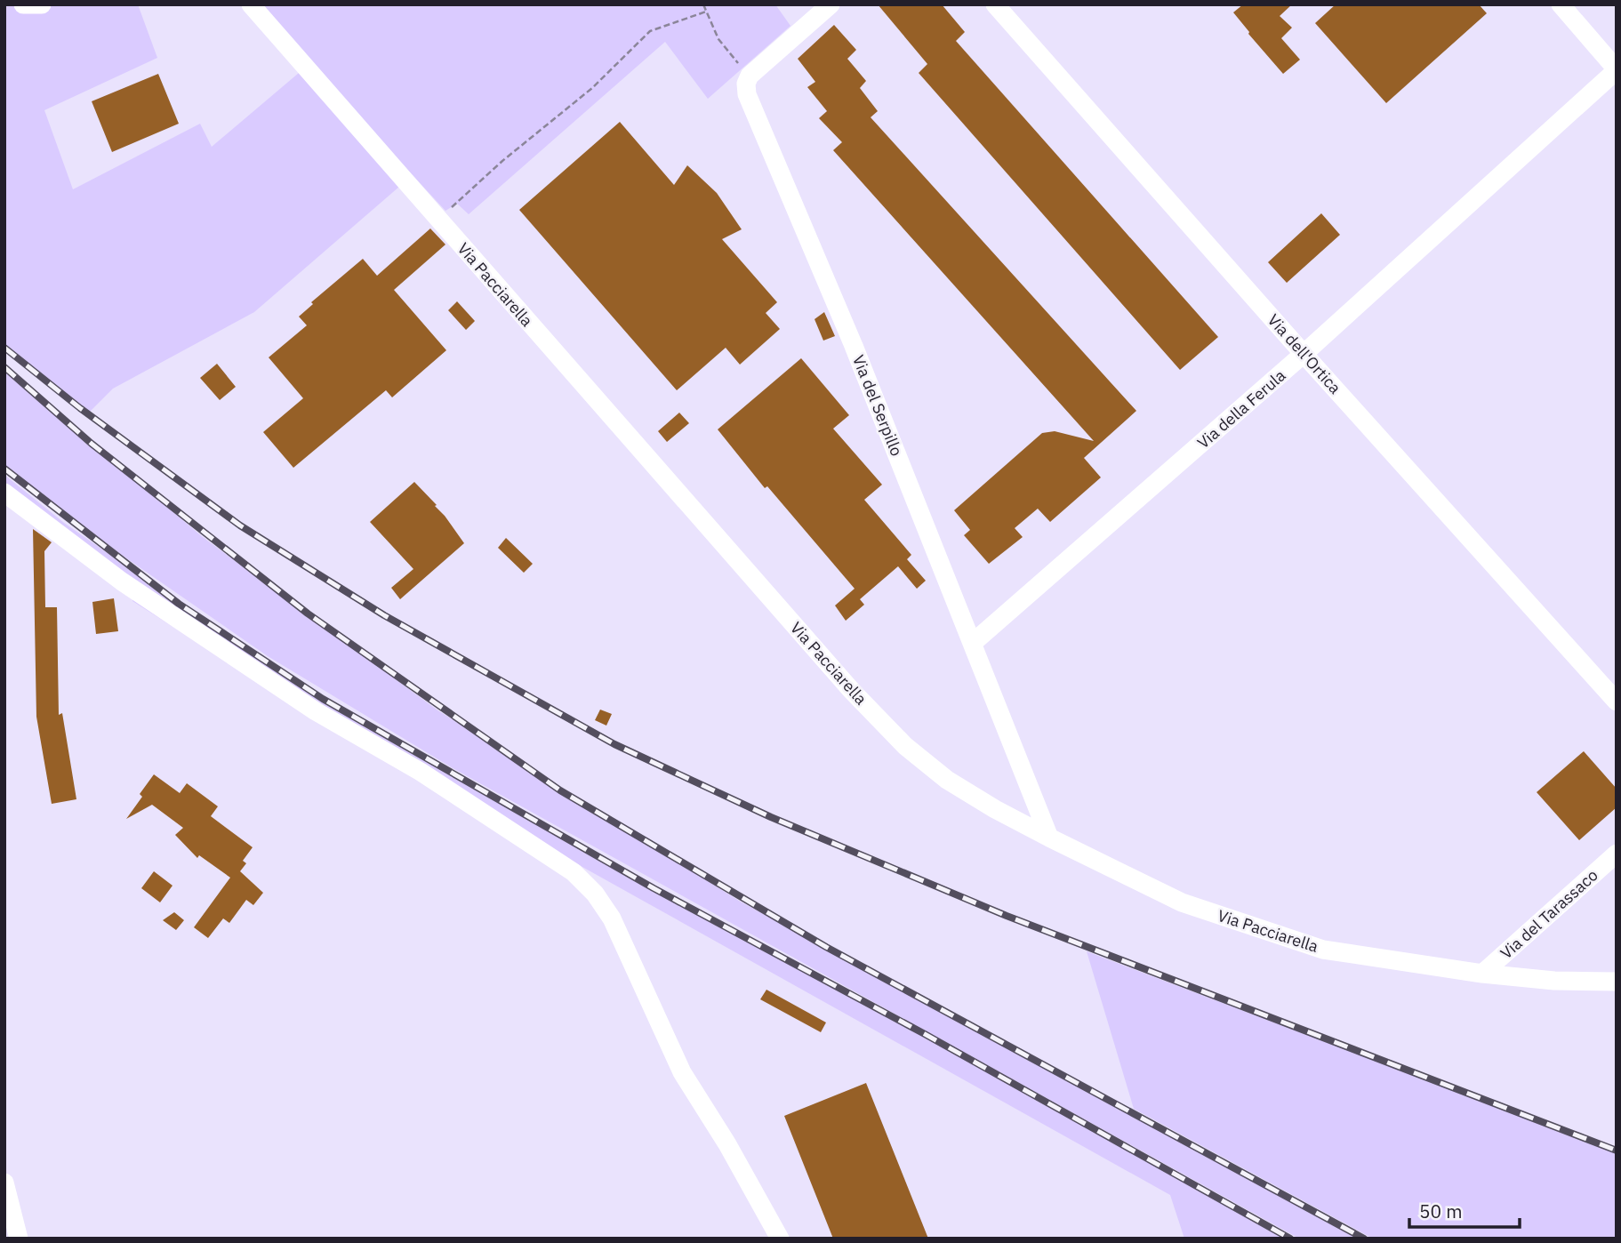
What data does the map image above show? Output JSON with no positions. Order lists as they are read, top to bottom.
{
  "streets": {
    "street": [
      "Via Pacciarella",
      "Via dell'Ortica",
      "Via del Serpillo",
      "Via della Ferula",
      "Via del Tarassaco"
    ]
  },
  "crossings": [
    ["Via Pacciarella", "Via del Serpillo"],
    ["Via Pacciarella", "Via del Tarassaco"],
    ["Via dell'Ortica", "Via della Ferula"],
    ["Via del Serpillo", "Via della Ferula"]
  ],
  "scale_bar": "50 m"
}
